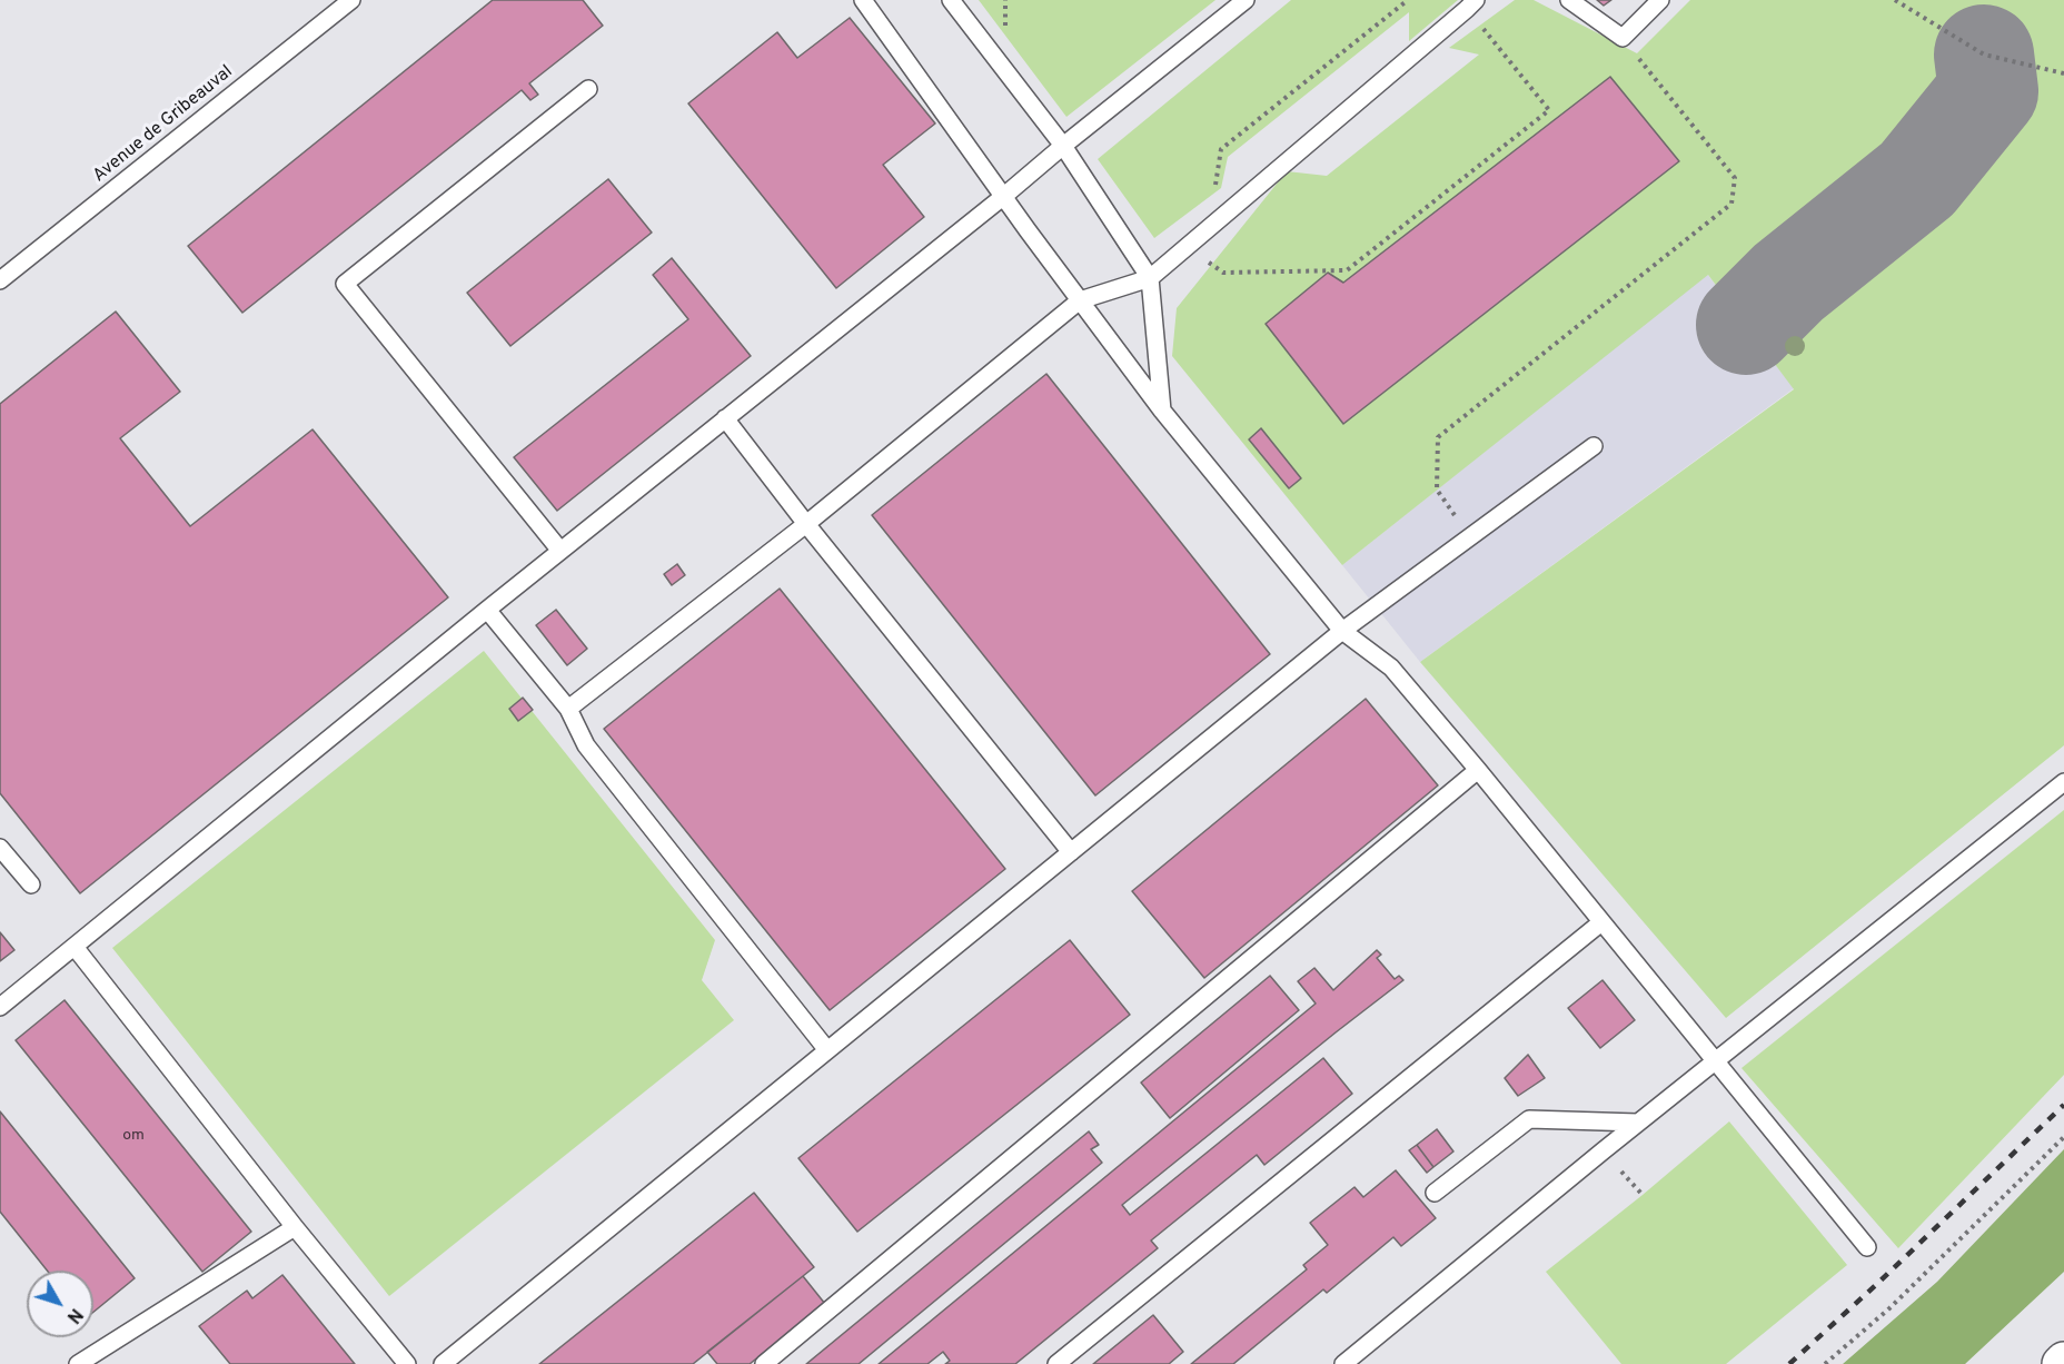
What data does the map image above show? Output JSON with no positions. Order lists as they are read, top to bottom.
{
  "streets": {
    "lane": ["Avenue de Gribeauval"]
  },
  "house_numbers": ["om"],
  "north": "bottom right"
}
